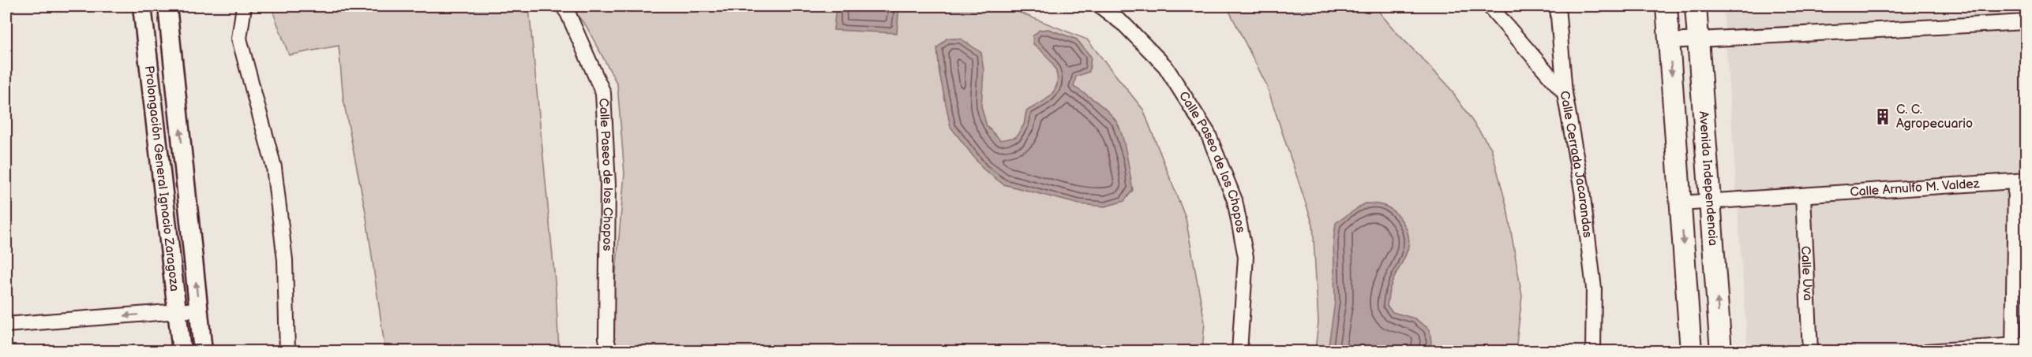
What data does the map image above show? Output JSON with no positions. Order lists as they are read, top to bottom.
{
  "streets": {
    "main road": ["Avenida Independencia"],
    "street": [
      "Calle Paseo de los Chopos",
      "Calle Cerrada Jacarandas",
      "Prolongación General Ignacio Zaragoza",
      "Calle Arnulfo M. Valdez",
      "Calle Uva"
    ]
  },
  "crossings": [
    ["Avenida Independencia", "Calle Arnulfo M. Valdez"],
    ["Calle Arnulfo M. Valdez", "Calle Uva"]
  ],
  "places": {
    "building": ["C. C. Agropecuario"]
  }
}
